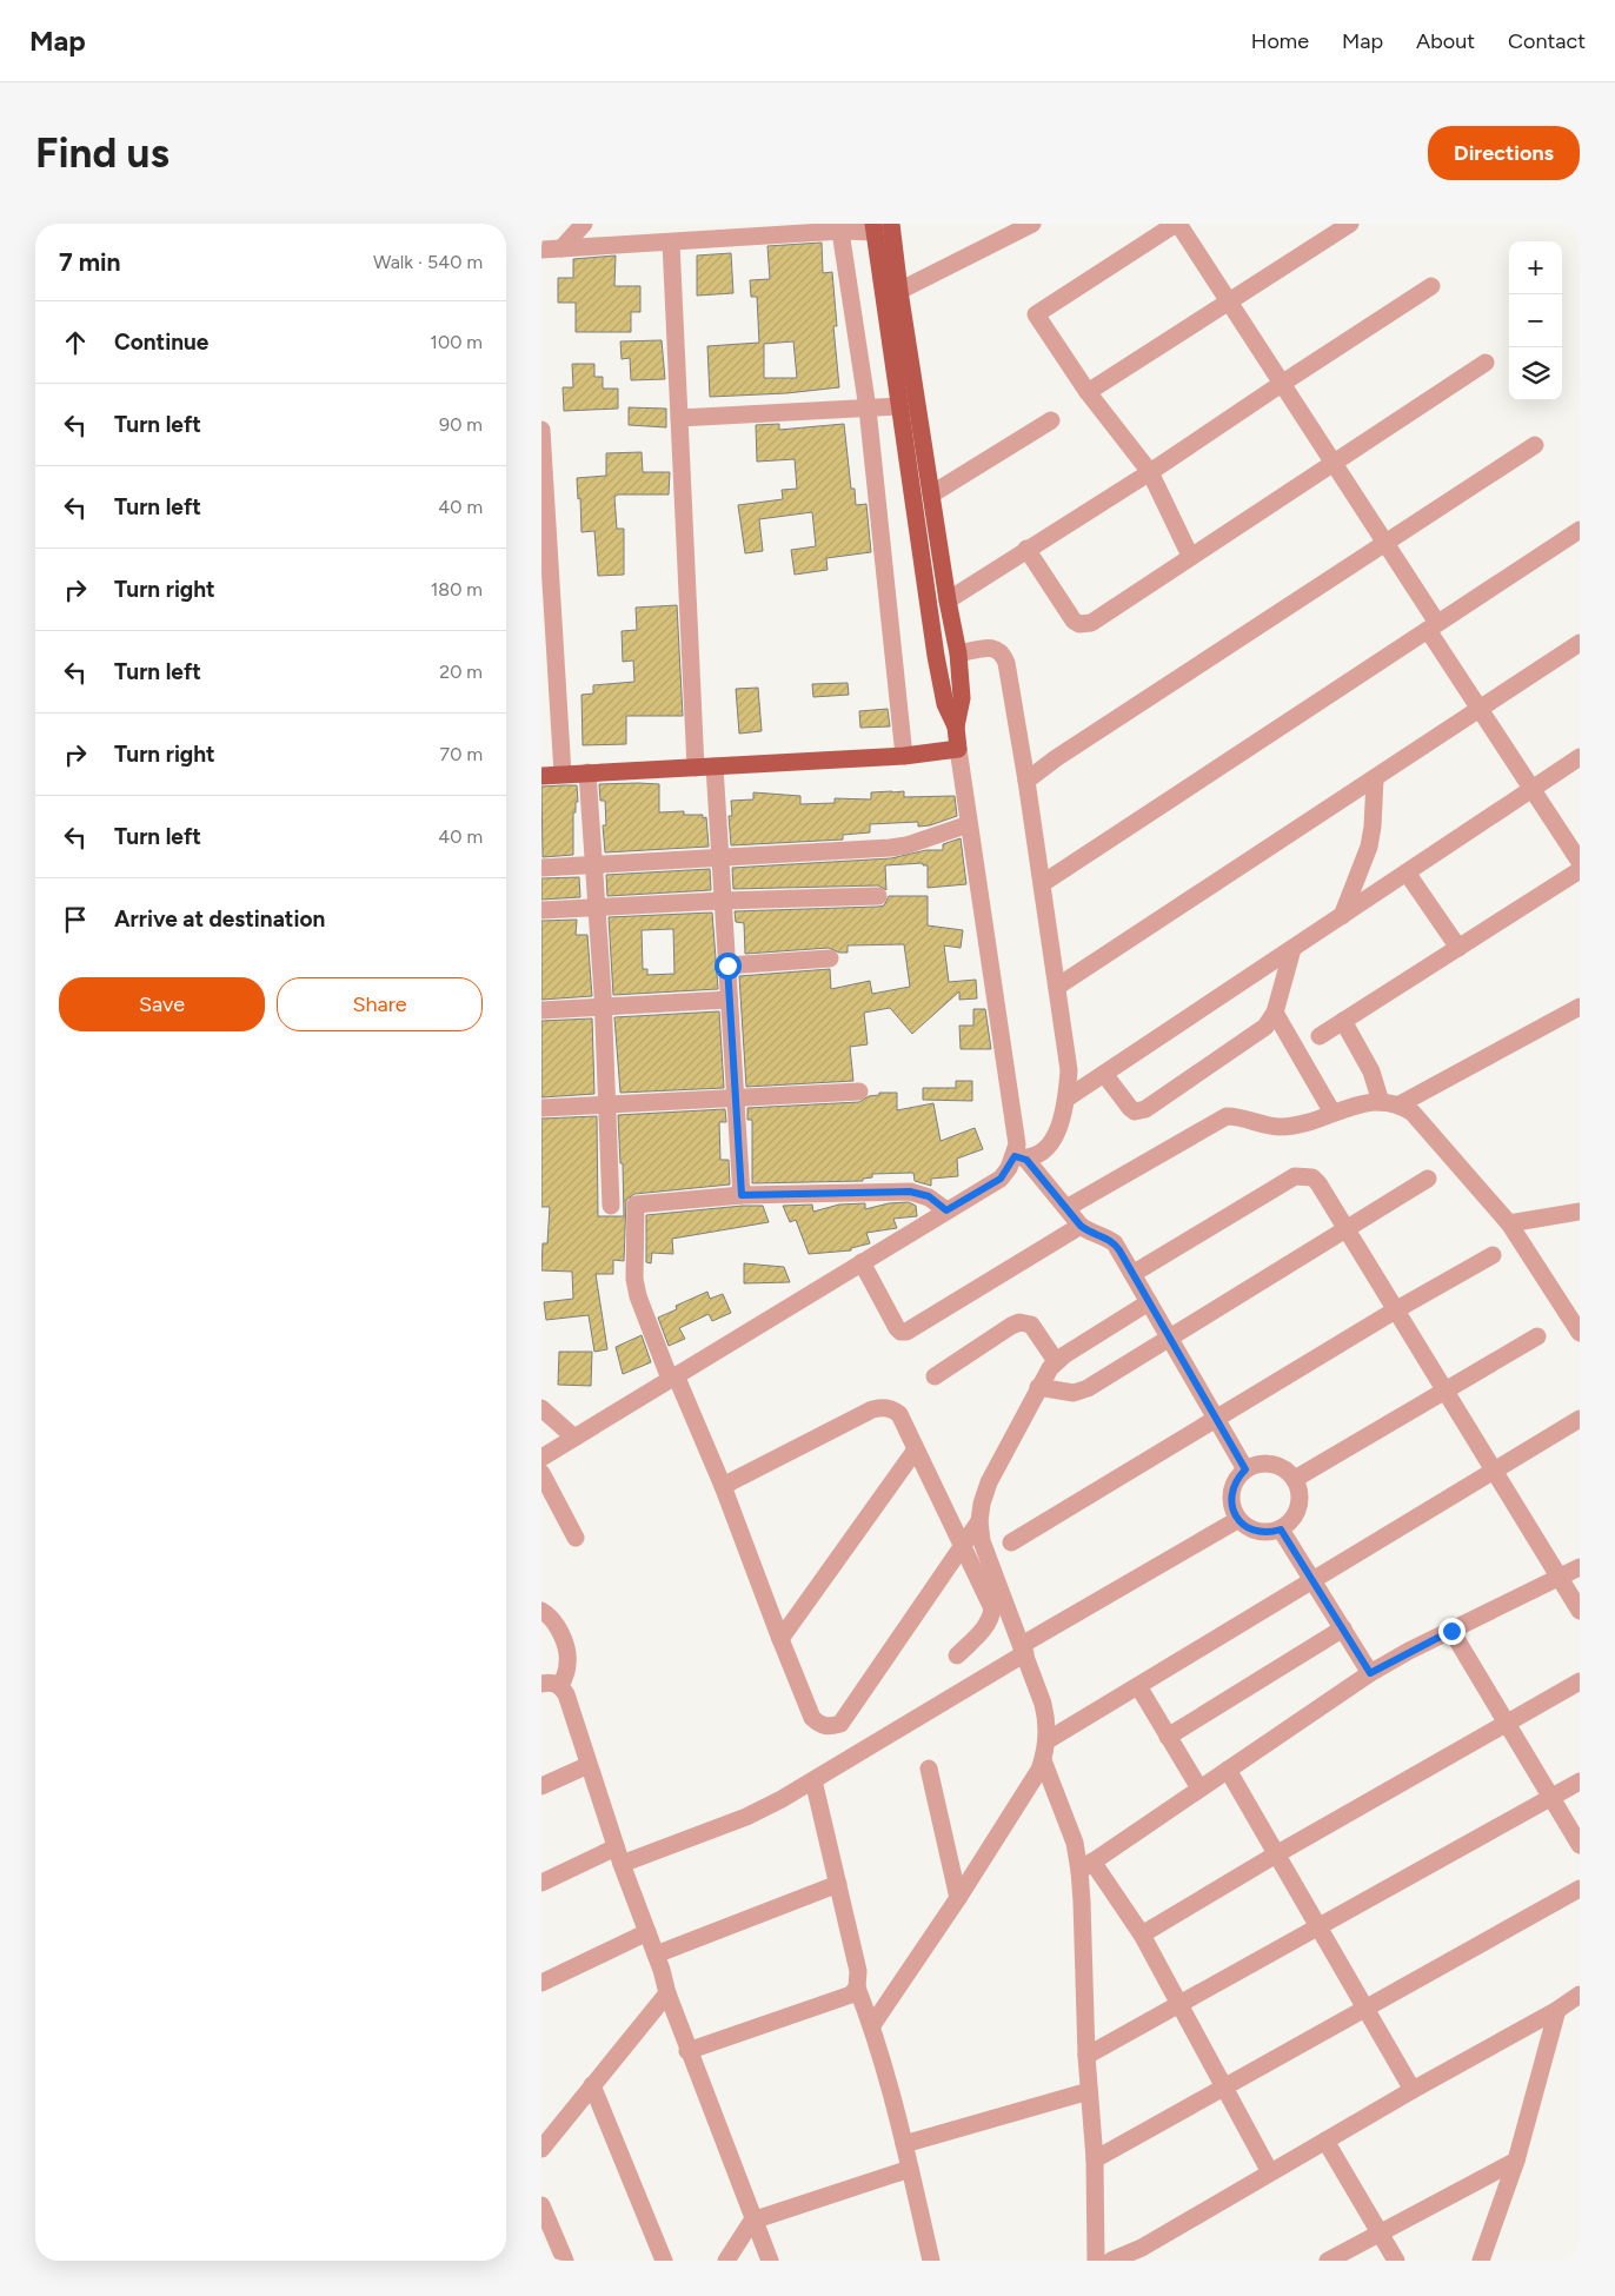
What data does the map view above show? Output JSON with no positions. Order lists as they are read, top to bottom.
{
  "page": {
    "header": "Map",
    "nav": [
      "Home",
      "Map",
      "About",
      "Contact"
    ],
    "buttons": [
      "Directions",
      ["Save", "Share"]
    ],
    "title": "Find us",
    "heading": ["7 min", "Walk · 540 m"],
    "map_buttons": ["+", "−"],
    "list": [
      ["Continue", "100 m"],
      ["Turn left", "90 m"],
      ["Turn left", "40 m"],
      ["Turn right", "180 m"],
      ["Turn left", "20 m"],
      ["Turn right", "70 m"],
      ["Turn left", "40 m"],
      "Arrive at destination"
    ]
  }
}
